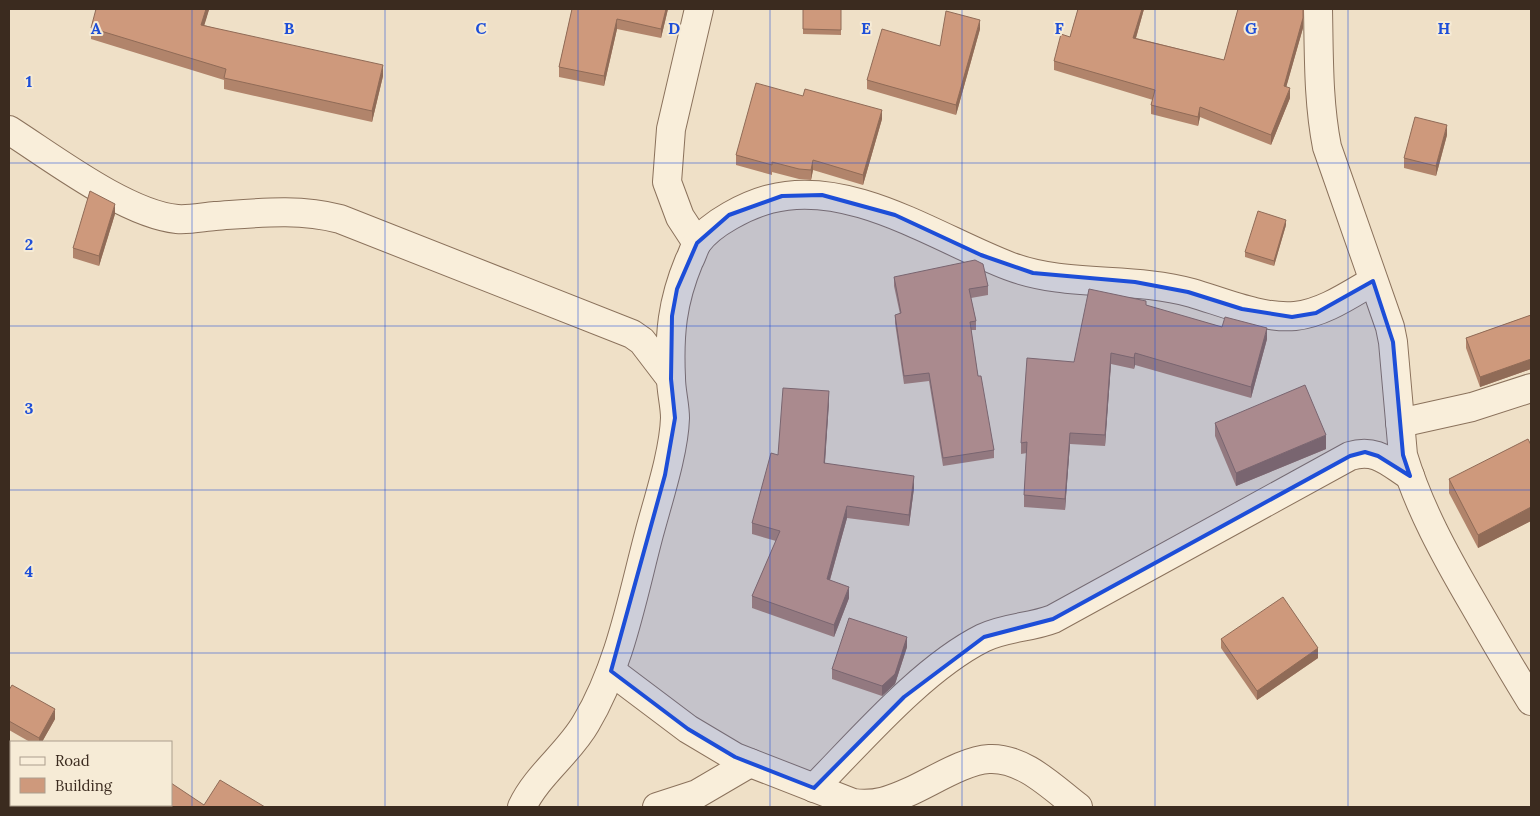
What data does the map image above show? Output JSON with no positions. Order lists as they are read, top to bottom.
{
  "legend": ["Road", "Building"],
  "grid": {
    "columns": [
      "A",
      "B",
      "C",
      "D",
      "E",
      "F",
      "G",
      "H"
    ],
    "rows": [
      "1",
      "2",
      "3",
      "4"
    ]
  }
}
